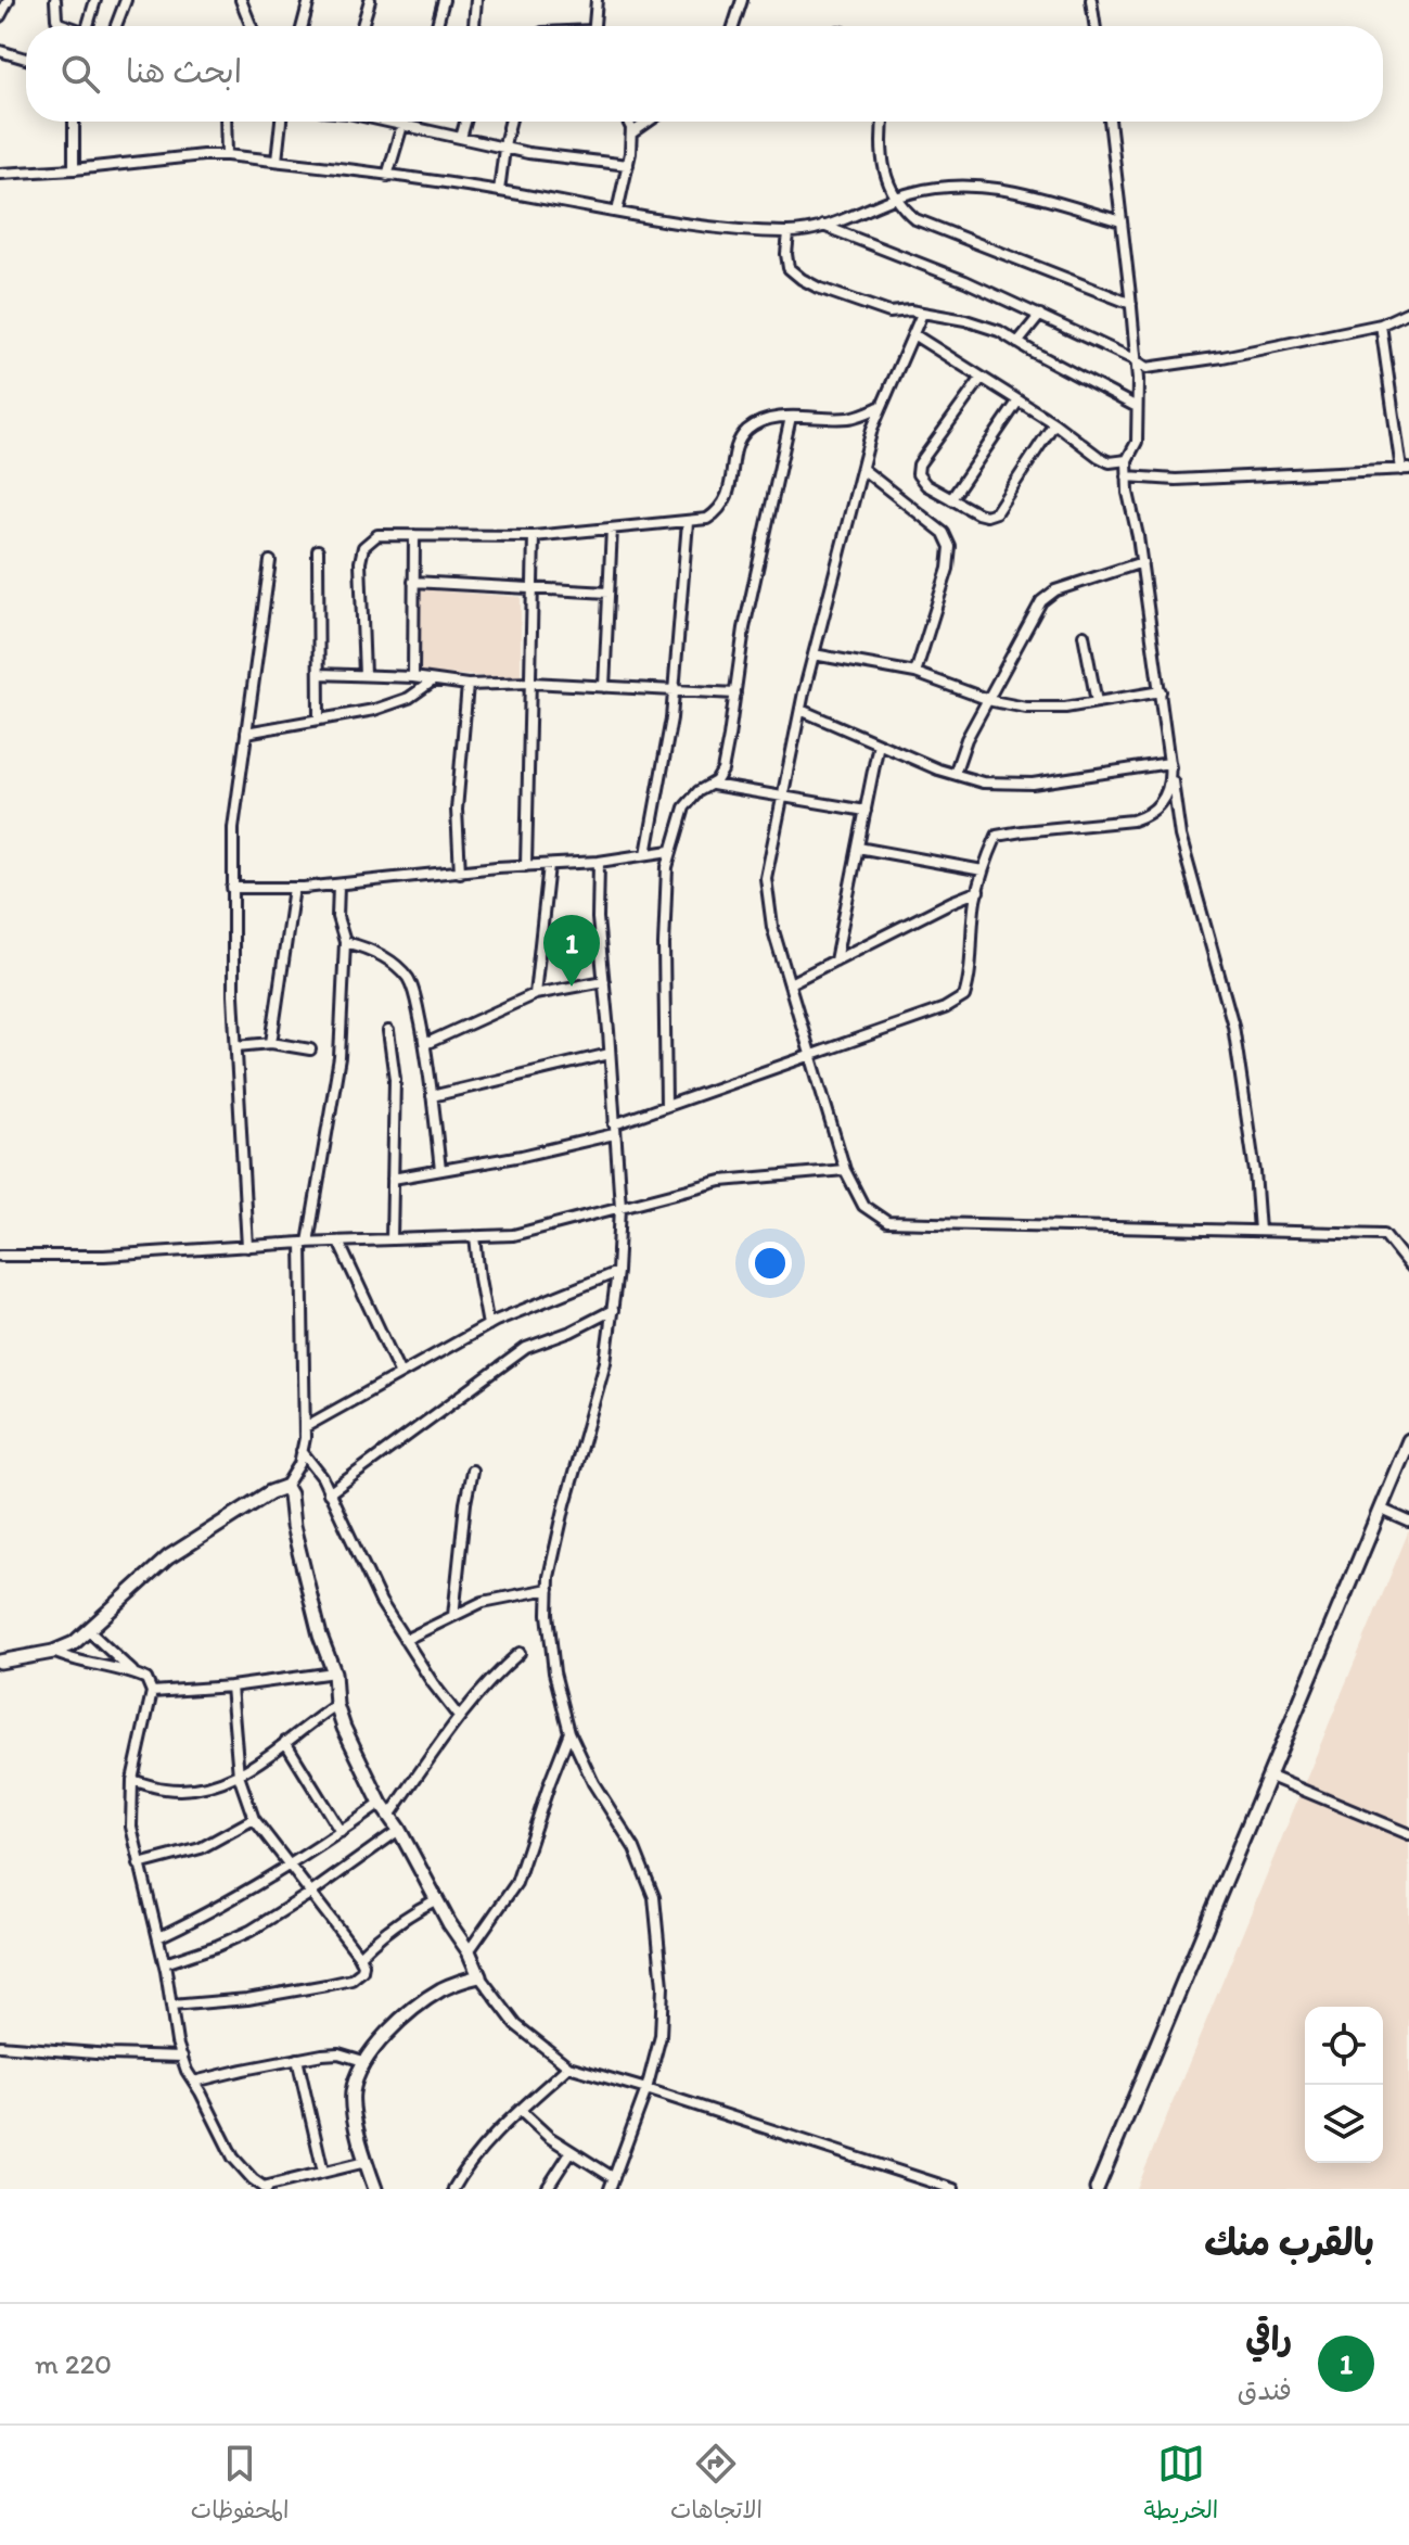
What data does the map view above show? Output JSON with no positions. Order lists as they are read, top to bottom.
{
  "page": {
    "search": "ابحث هنا",
    "pins": "1",
    "heading": "بالقرب منك",
    "list": [
      {
        "mark": "1",
        "name": "راقي",
        "note": "فندق",
        "value": "220 m"
      }
    ],
    "nav": ["الخريطة", "الاتجاهات", "المحفوظات"]
  }
}
